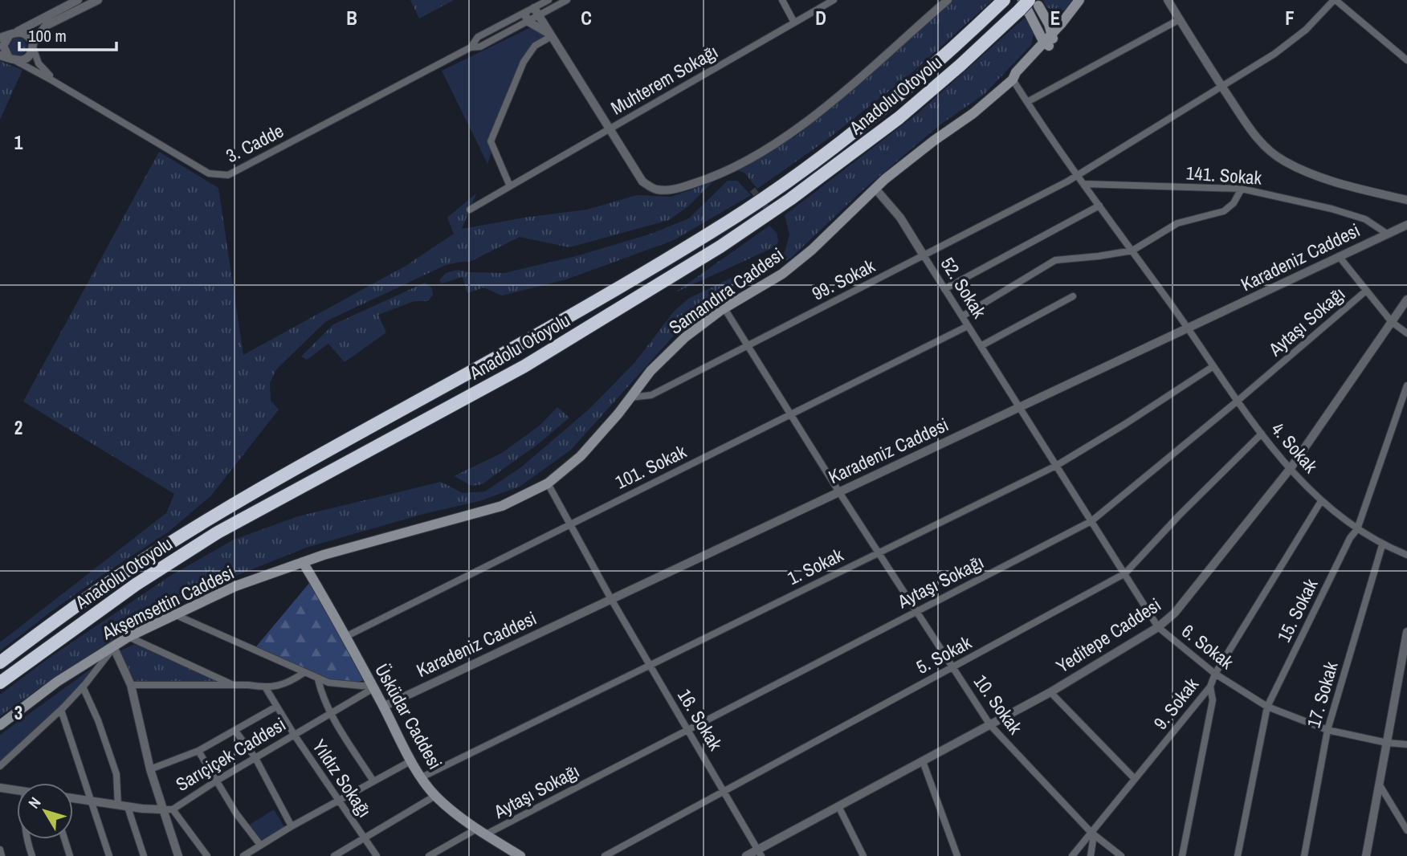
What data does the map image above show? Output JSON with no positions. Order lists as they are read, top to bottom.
{
  "streets": {
    "highway": ["Anadolu Otoyolu"],
    "main road": ["Samandıra Caddesi", "Akşemsettin Caddesi", "Üsküdar Caddesi"],
    "street": [
      "Muhterem Sokağı",
      "3. Cadde",
      "141. Sokak",
      "Karadeniz Caddesi",
      "99. Sokak",
      "52. Sokak",
      "Aytaşı Sokağı",
      "4. Sokak",
      "101. Sokak",
      "1. Sokak",
      "15. Sokak",
      "Yeditepe Caddesi",
      "6. Sokak",
      "5. Sokak",
      "17. Sokak",
      "9. Sokak",
      "10. Sokak",
      "16. Sokak",
      "Sarıçiçek Caddesi",
      "Yıldız Sokağı"
    ]
  },
  "crossings": [
    ["141. Sokak", "Karadeniz Caddesi"],
    ["141. Sokak", "4. Sokak"],
    ["Karadeniz Caddesi", "52. Sokak"],
    ["Karadeniz Caddesi", "4. Sokak"],
    ["Karadeniz Caddesi", "6. Sokak"],
    ["Karadeniz Caddesi", "10. Sokak"],
    ["Karadeniz Caddesi", "Üsküdar Caddesi"],
    ["Karadeniz Caddesi", "16. Sokak"],
    ["99. Sokak", "52. Sokak"],
    ["99. Sokak", "Samandıra Caddesi"],
    ["99. Sokak", "4. Sokak"],
    ["99. Sokak", "10. Sokak"],
    ["52. Sokak", "Samandıra Caddesi"],
    ["52. Sokak", "101. Sokak"],
    ["52. Sokak", "6. Sokak"],
    ["Samandıra Caddesi", "4. Sokak"],
    ["Samandıra Caddesi", "Akşemsettin Caddesi"],
    ["Samandıra Caddesi", "10. Sokak"],
    ["Samandıra Caddesi", "Üsküdar Caddesi"],
    ["Samandıra Caddesi", "16. Sokak"],
    ["Aytaşı Sokağı", "4. Sokak"],
    ["Aytaşı Sokağı", "6. Sokak"],
    ["Aytaşı Sokağı", "10. Sokak"],
    ["Aytaşı Sokağı", "Üsküdar Caddesi"],
    ["Aytaşı Sokağı", "16. Sokak"],
    ["4. Sokak", "1. Sokak"],
    ["4. Sokak", "15. Sokak"],
    ["4. Sokak", "Yeditepe Caddesi"],
    ["4. Sokak", "5. Sokak"],
    ["4. Sokak", "17. Sokak"],
    ["4. Sokak", "9. Sokak"],
    ["101. Sokak", "10. Sokak"],
    ["101. Sokak", "Üsküdar Caddesi"],
    ["101. Sokak", "16. Sokak"],
    ["1. Sokak", "6. Sokak"],
    ["1. Sokak", "10. Sokak"],
    ["1. Sokak", "Üsküdar Caddesi"],
    ["1. Sokak", "16. Sokak"],
    ["Akşemsettin Caddesi", "Üsküdar Caddesi"],
    ["15. Sokak", "6. Sokak"],
    ["Yeditepe Caddesi", "6. Sokak"],
    ["Yeditepe Caddesi", "10. Sokak"],
    ["Yeditepe Caddesi", "16. Sokak"],
    ["6. Sokak", "5. Sokak"],
    ["6. Sokak", "17. Sokak"],
    ["6. Sokak", "9. Sokak"],
    ["5. Sokak", "10. Sokak"],
    ["5. Sokak", "16. Sokak"],
    ["9. Sokak", "10. Sokak"],
    ["Üsküdar Caddesi", "Sarıçiçek Caddesi"],
    ["Sarıçiçek Caddesi", "Yıldız Sokağı"]
  ],
  "scale_bar": "100 m",
  "north": "top left",
  "grid": {
    "columns": [
      "B",
      "C",
      "D",
      "E",
      "F"
    ],
    "rows": ["1", "2", "3"]
  }
}
